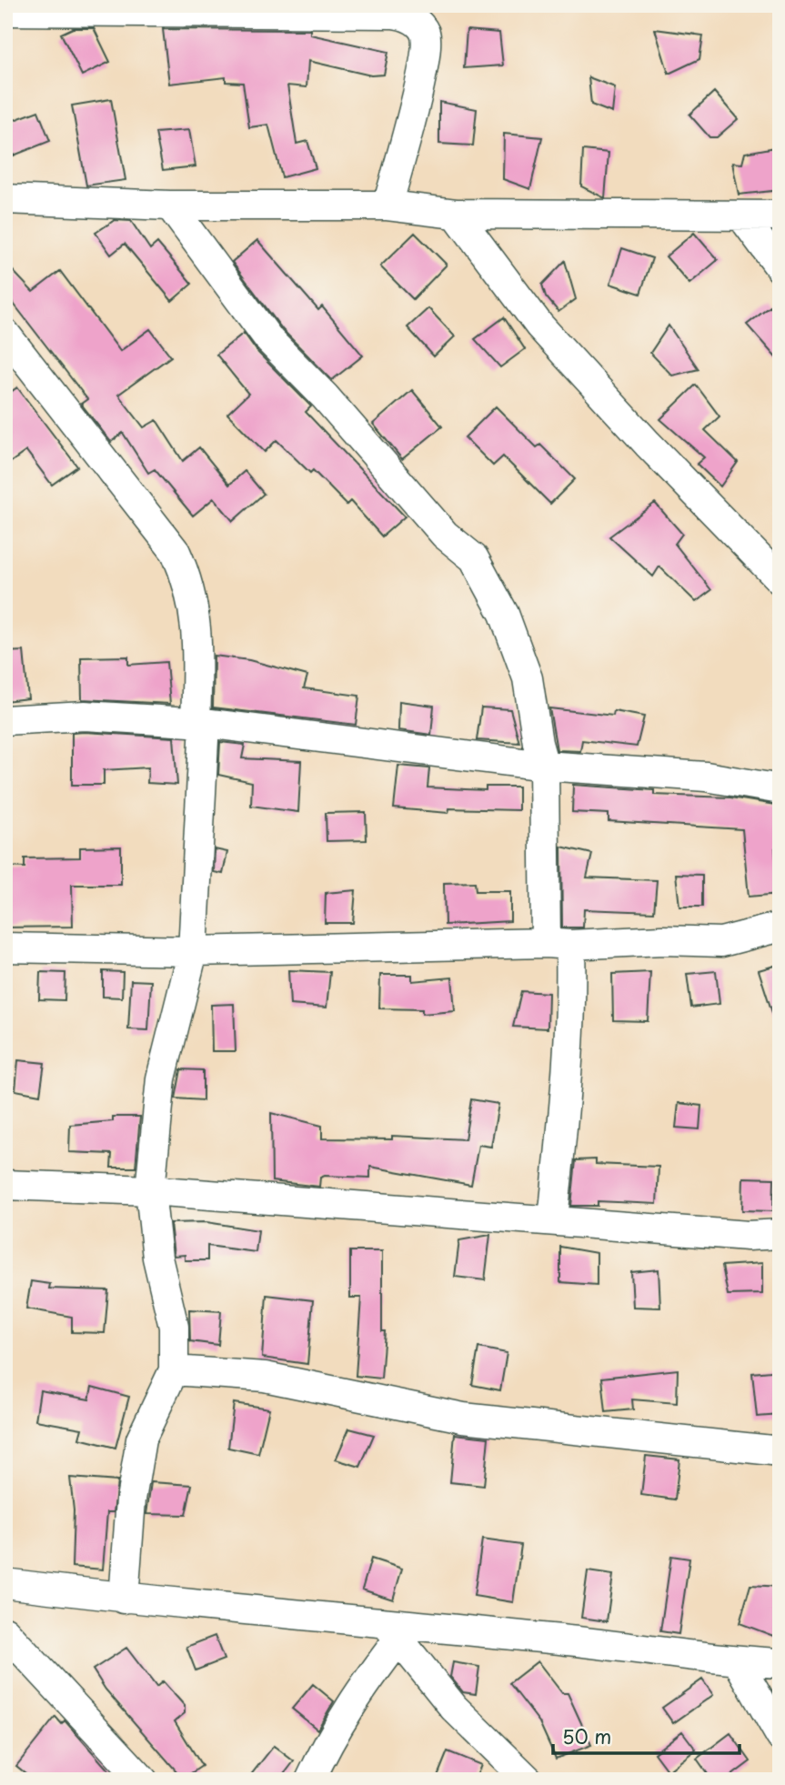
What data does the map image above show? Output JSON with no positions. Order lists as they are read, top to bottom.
{
  "scale_bar": "50 m"
}
